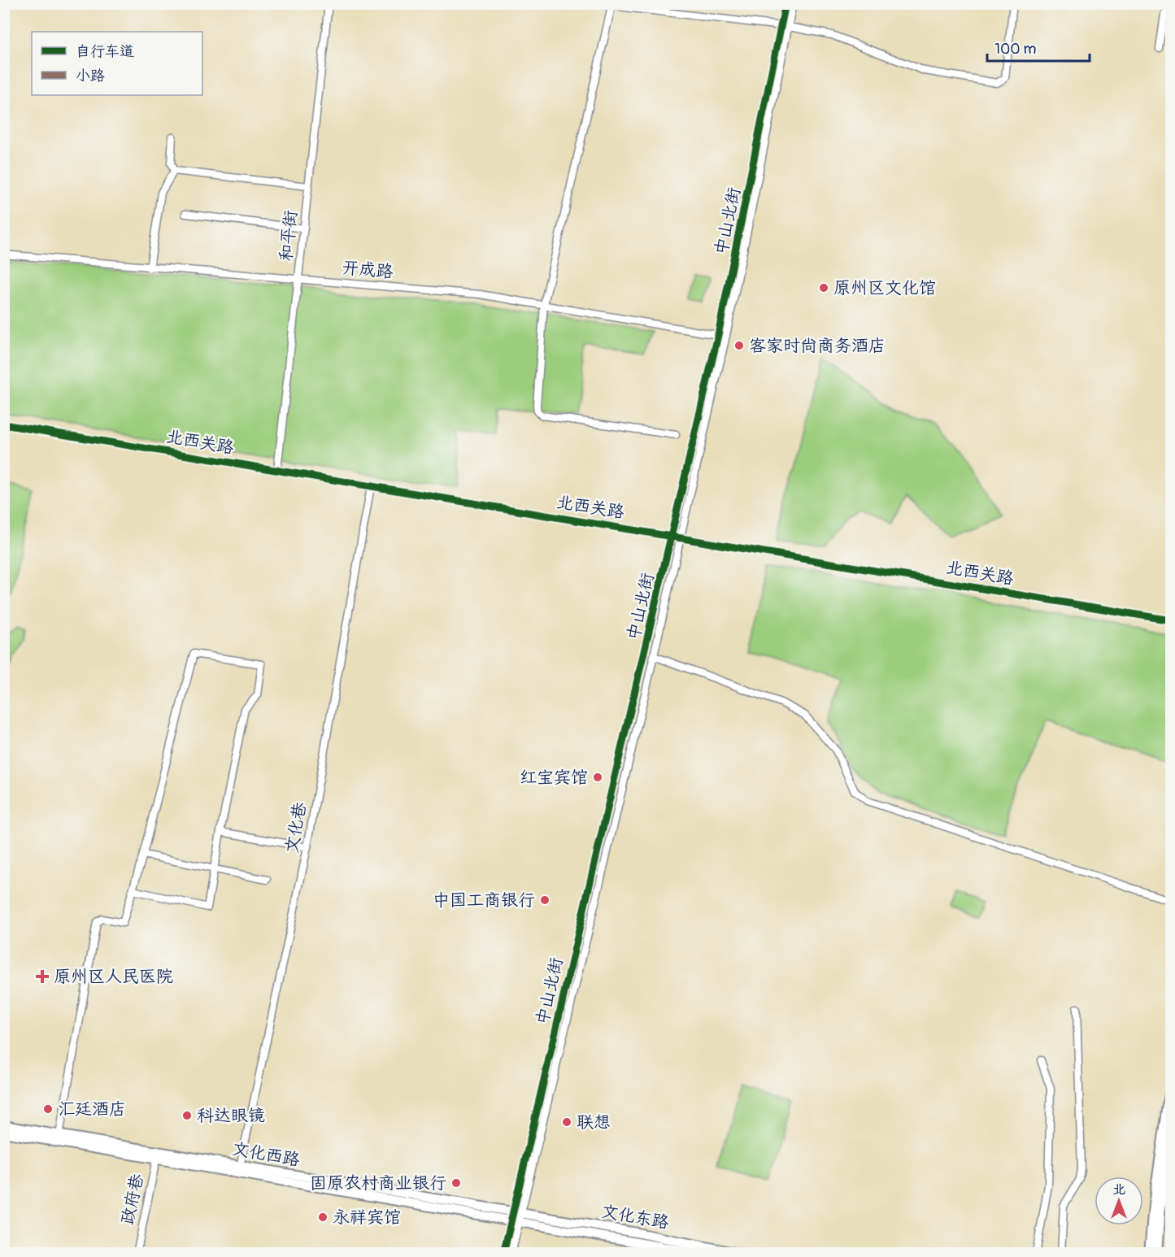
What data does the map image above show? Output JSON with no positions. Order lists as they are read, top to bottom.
{
  "streets": {
    "main road": ["文化西路", "文化东路"],
    "street": [
      "中山北街",
      "和平街",
      "开成路",
      "北西关路",
      "文化巷",
      "政府巷"
    ]
  },
  "crossings": [
    ["中山北街", "开成路"],
    ["中山北街", "北西关路"],
    ["中山北街", "文化西路"],
    ["中山北街", "文化东路"],
    ["和平街", "开成路"],
    ["和平街", "北西关路"],
    ["北西关路", "文化巷"],
    ["文化巷", "文化西路"],
    ["文化西路", "政府巷"],
    ["文化西路", "文化东路"]
  ],
  "places": {
    "other": [
      "原州区文化馆",
      "客家时尚商务酒店",
      "红宝宾馆",
      "中国工商银行",
      "汇廷酒店",
      "科达眼镜",
      "联想",
      "固原农村商业银行",
      "永祥宾馆"
    ],
    "health": ["原州区人民医院"]
  },
  "legend": ["自行车道", "小路"],
  "scale_bar": "100 m",
  "north": "top"
}
